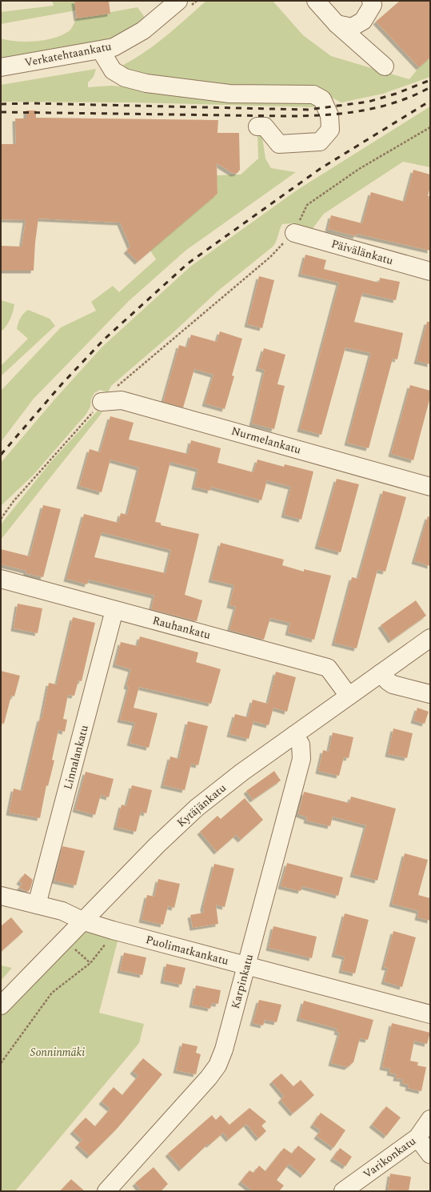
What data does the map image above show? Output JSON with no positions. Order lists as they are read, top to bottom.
{
  "streets": {
    "street": [
      "Verkatehtaankatu",
      "Päivälänkatu",
      "Nurmelankatu",
      "Rauhankatu",
      "Linnalankatu",
      "Kytäjänkatu",
      "Puolimatkankatu",
      "Karpinkatu",
      "Varikonkatu"
    ]
  },
  "crossings": [
    ["Rauhankatu", "Linnalankatu"],
    ["Rauhankatu", "Kytäjänkatu"],
    ["Linnalankatu", "Puolimatkankatu"],
    ["Kytäjänkatu", "Puolimatkankatu"],
    ["Kytäjänkatu", "Karpinkatu"],
    ["Puolimatkankatu", "Karpinkatu"]
  ],
  "parks": ["Sonninmäki"]
}
